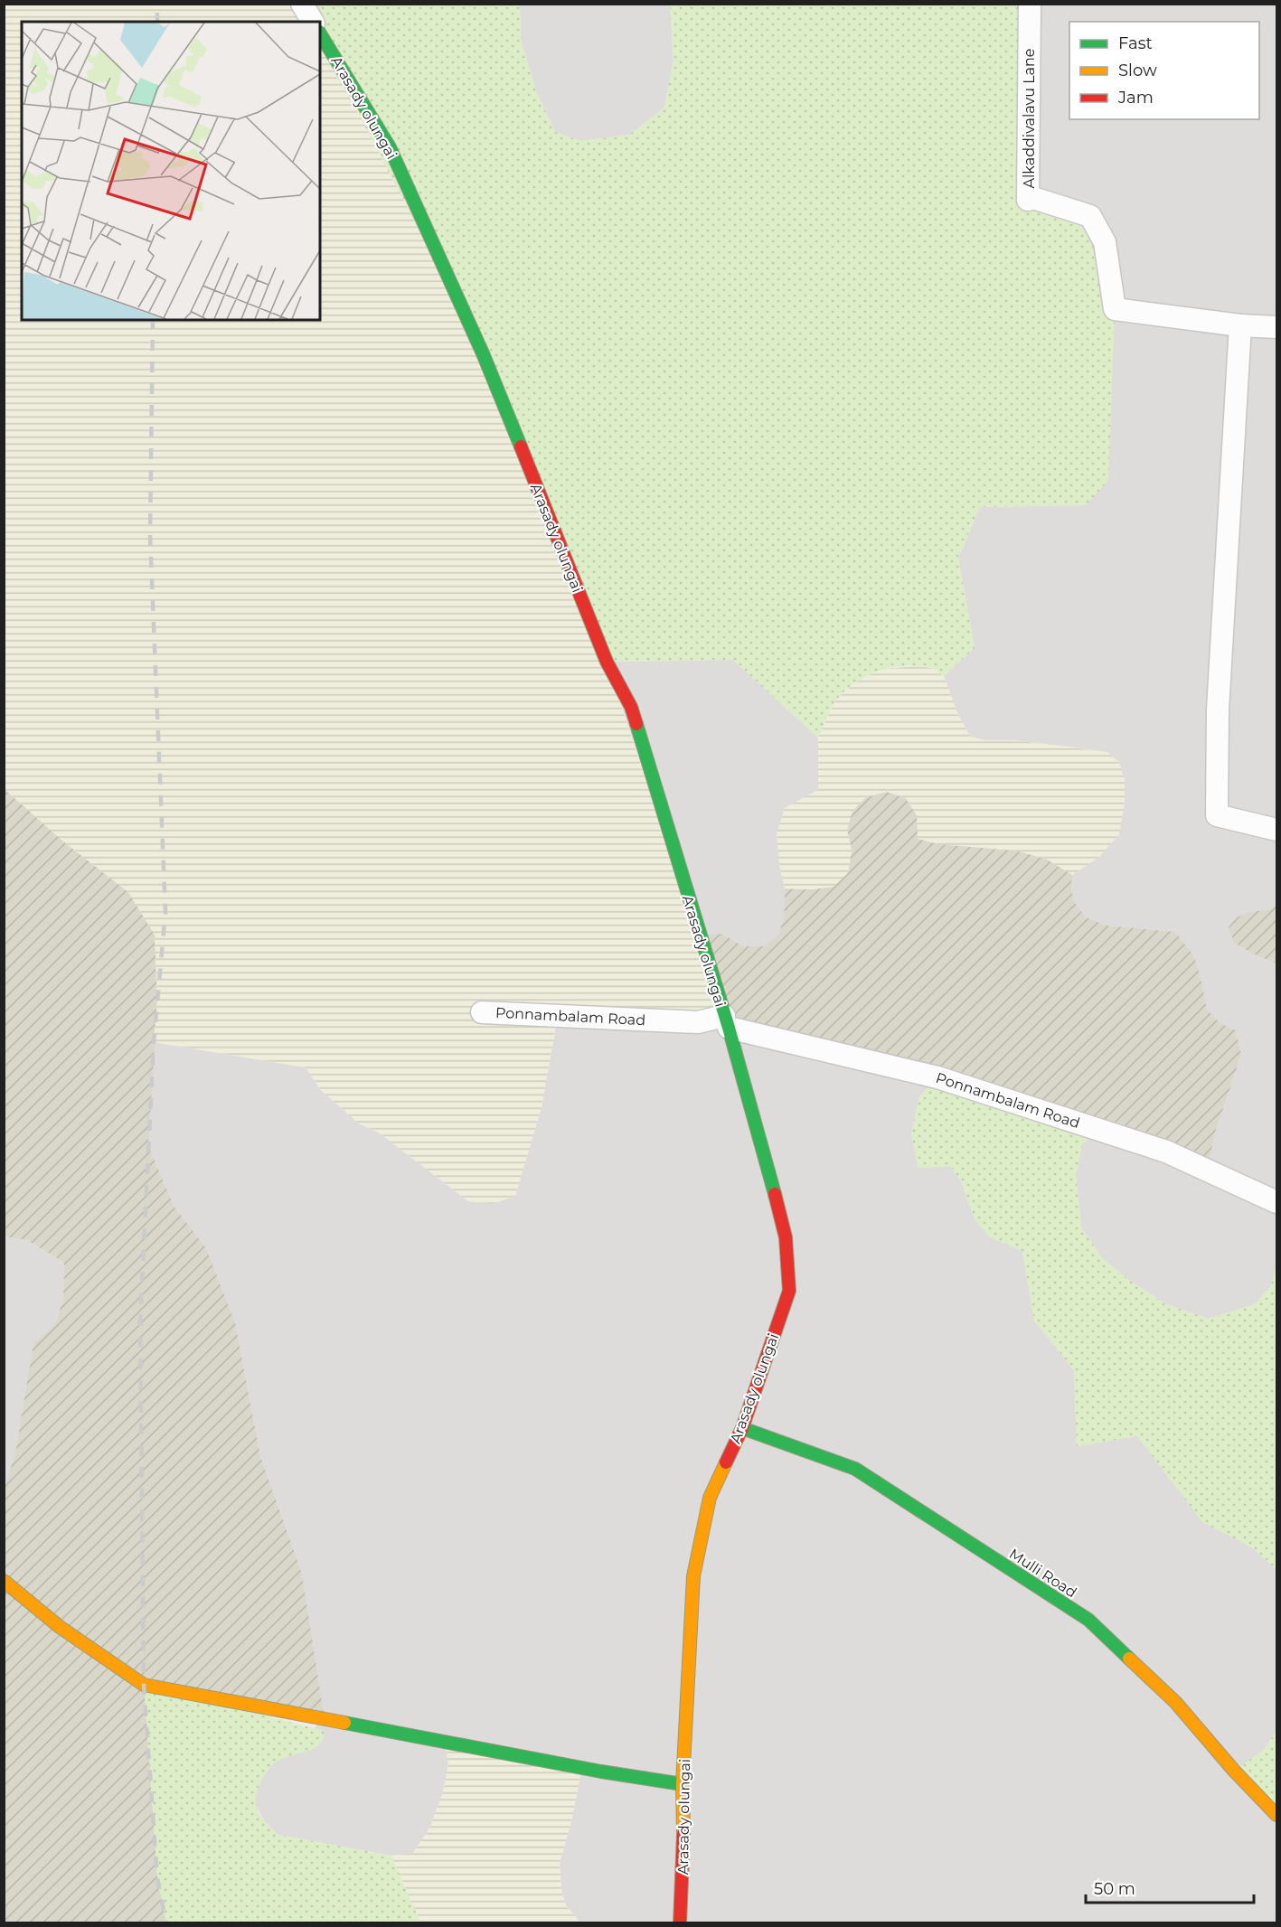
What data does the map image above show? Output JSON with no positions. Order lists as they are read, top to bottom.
{
  "streets": {
    "street": [
      "Arasady olungai",
      "Alkaddivalavu Lane",
      "Ponnambalam Road",
      "Mulli Road"
    ]
  },
  "crossings": [
    ["Arasady olungai", "Ponnambalam Road"],
    ["Arasady olungai", "Mulli Road"]
  ],
  "legend": ["Fast", "Slow", "Jam"],
  "scale_bar": "50 m"
}
